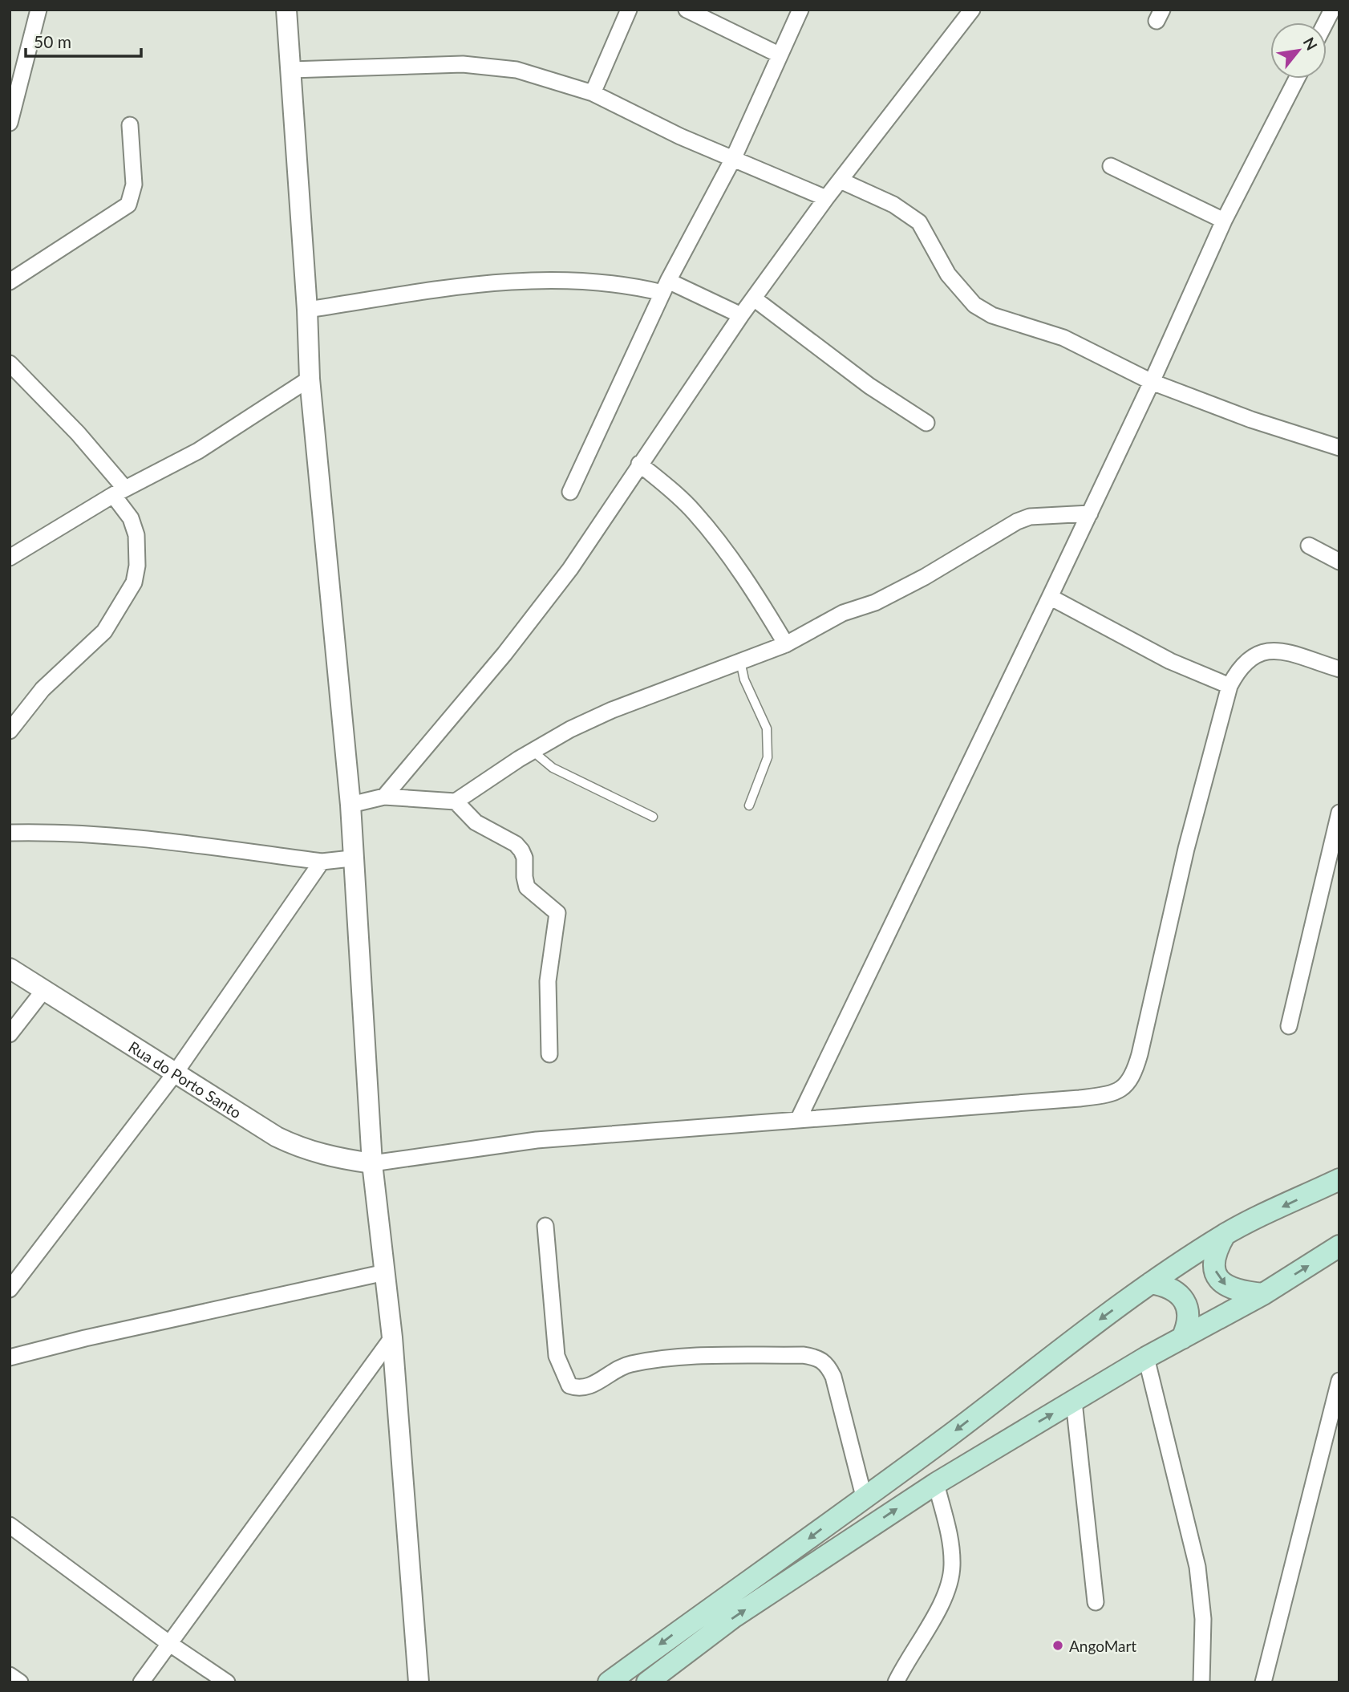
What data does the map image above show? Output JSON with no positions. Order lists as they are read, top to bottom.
{
  "streets": {
    "street": ["Rua do Porto Santo"]
  },
  "places": ["AngoMart"],
  "scale_bar": "50 m",
  "north": "top right"
}
